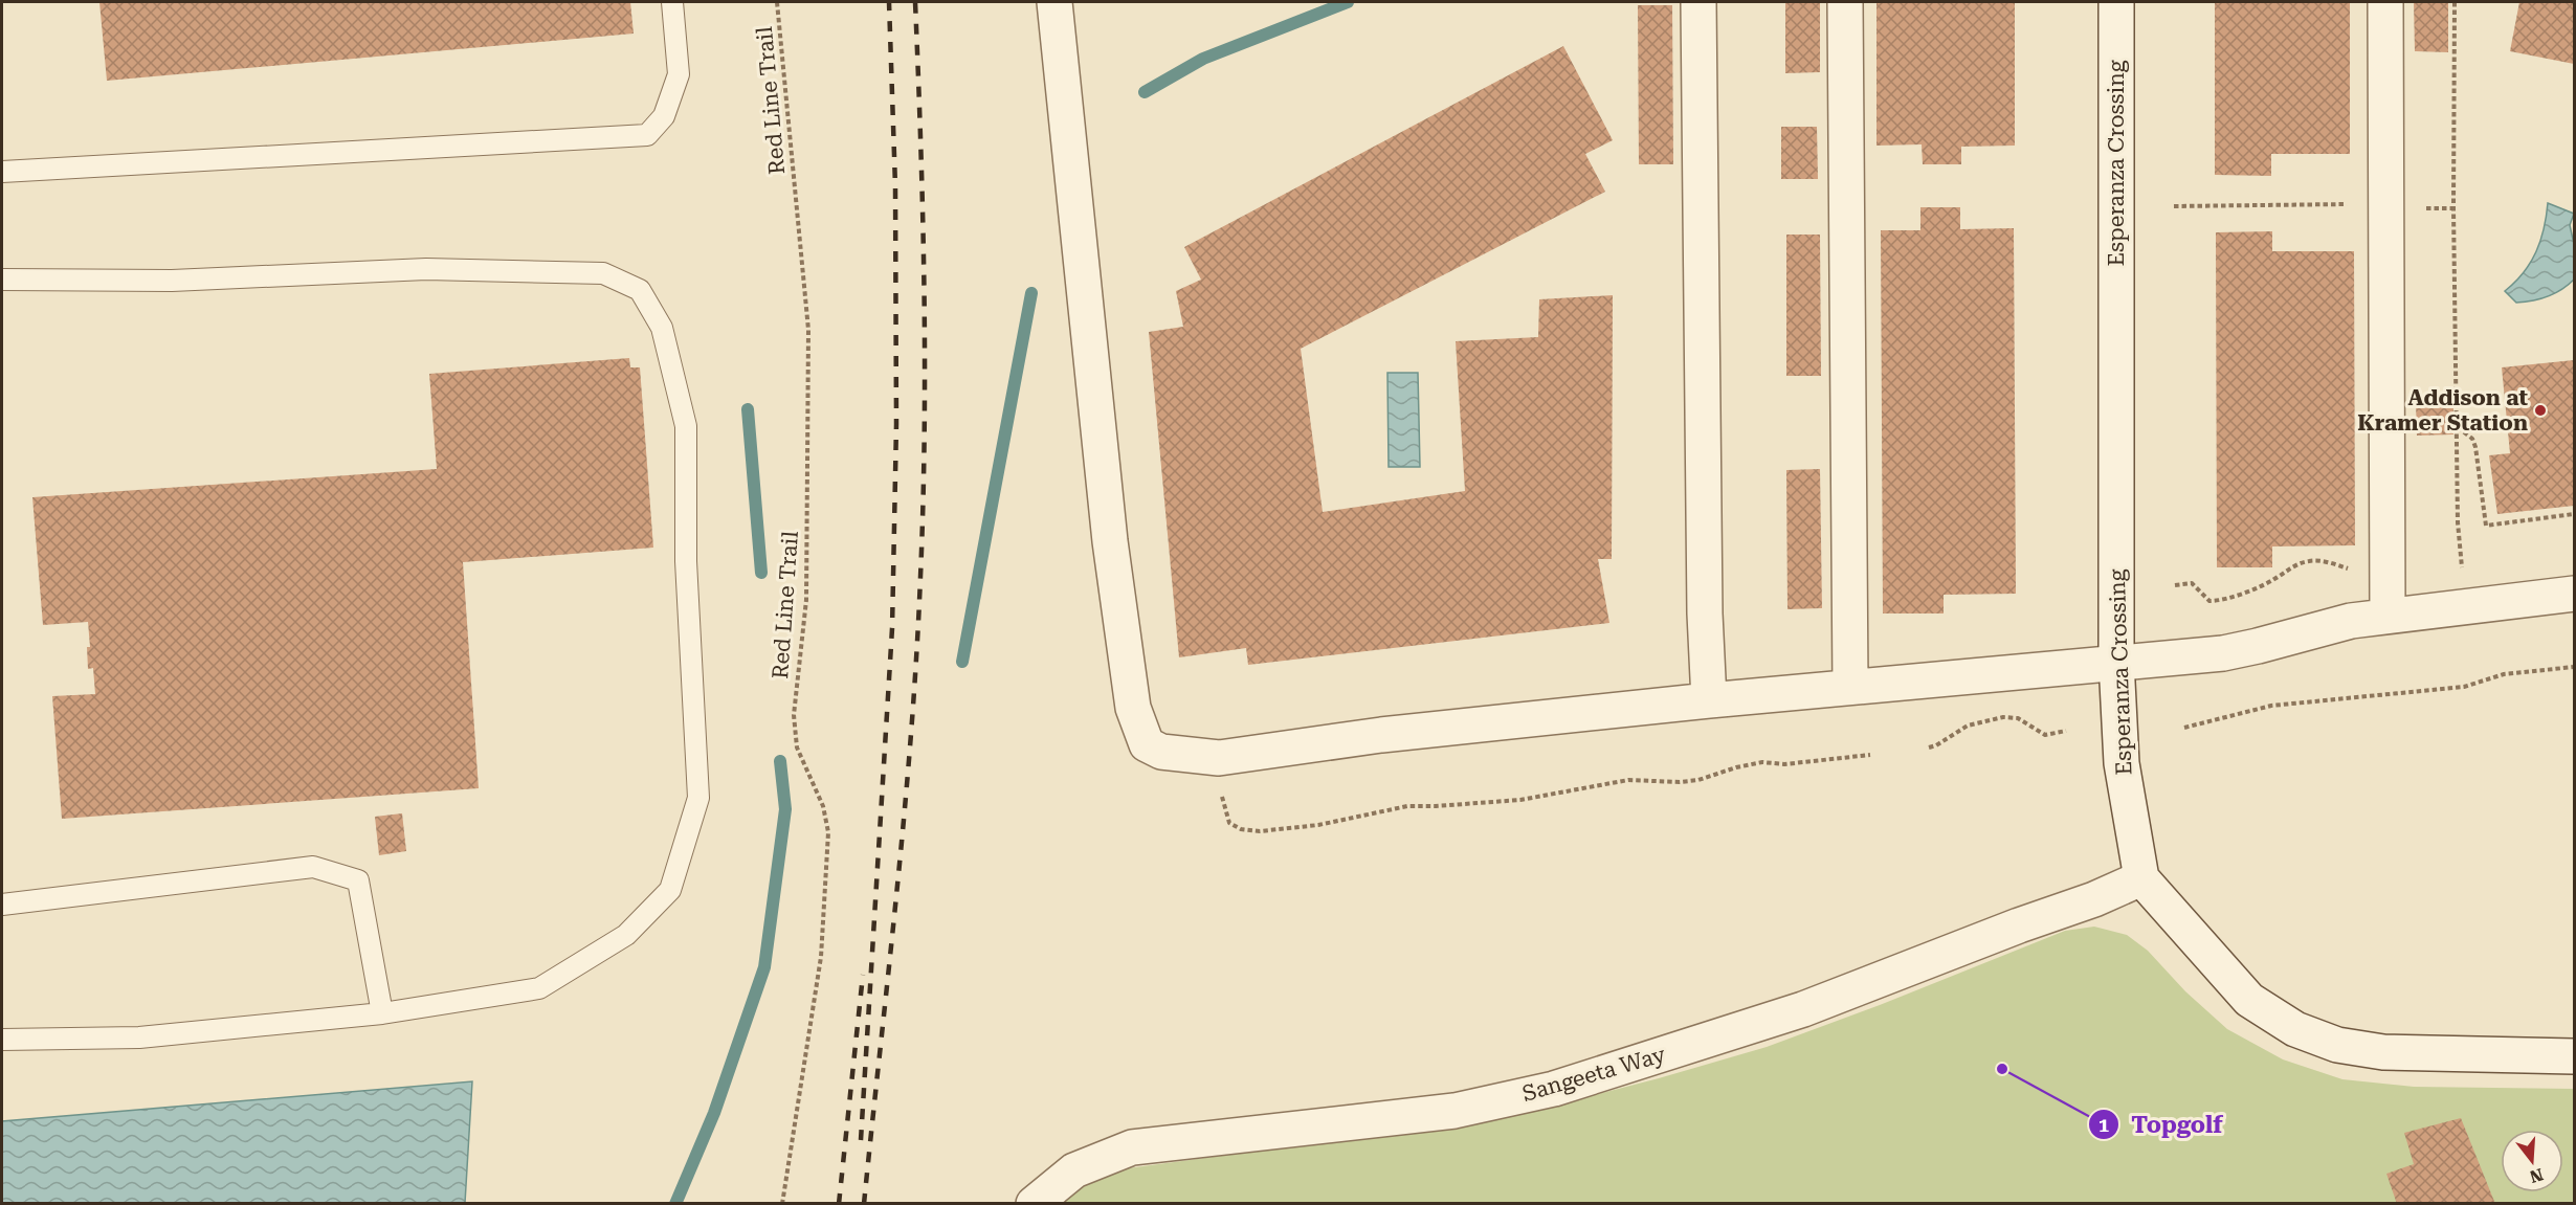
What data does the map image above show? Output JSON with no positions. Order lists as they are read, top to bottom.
{
  "streets": {
    "street": ["Esperanza Crossing", "Sangeeta Way"],
    "path": ["Red Line Trail"]
  },
  "crossings": [
    ["Esperanza Crossing", "Sangeeta Way"]
  ],
  "places": ["Addison at Kramer Station", "Topgolf"],
  "north": "bottom"
}
